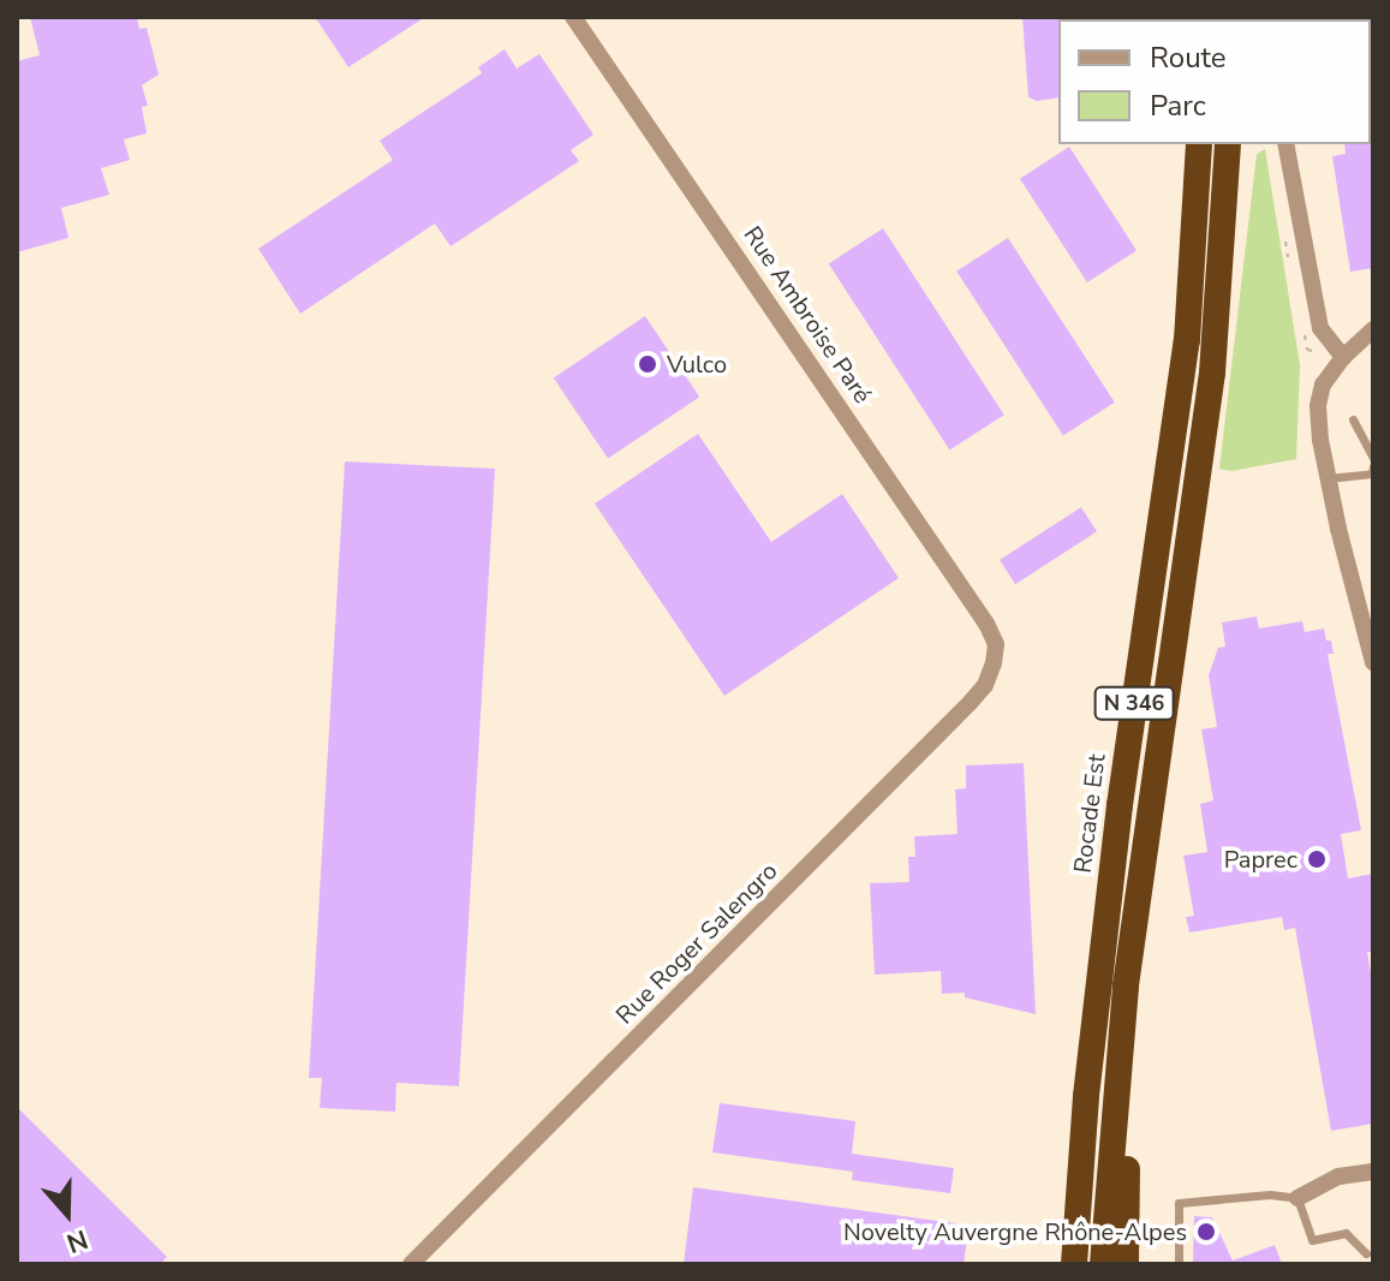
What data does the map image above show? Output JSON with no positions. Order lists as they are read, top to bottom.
{
  "streets": {
    "highway": ["N 346", "Rocade Est"],
    "street": ["Rue Ambroise Paré", "Rue Roger Salengro"]
  },
  "crossings": [
    ["Rue Ambroise Paré", "Rue Roger Salengro"]
  ],
  "places": ["Vulco", "Paprec", "Novelty Auvergne Rhône-Alpes"],
  "legend": ["Route", "Parc"],
  "north": "bottom"
}
